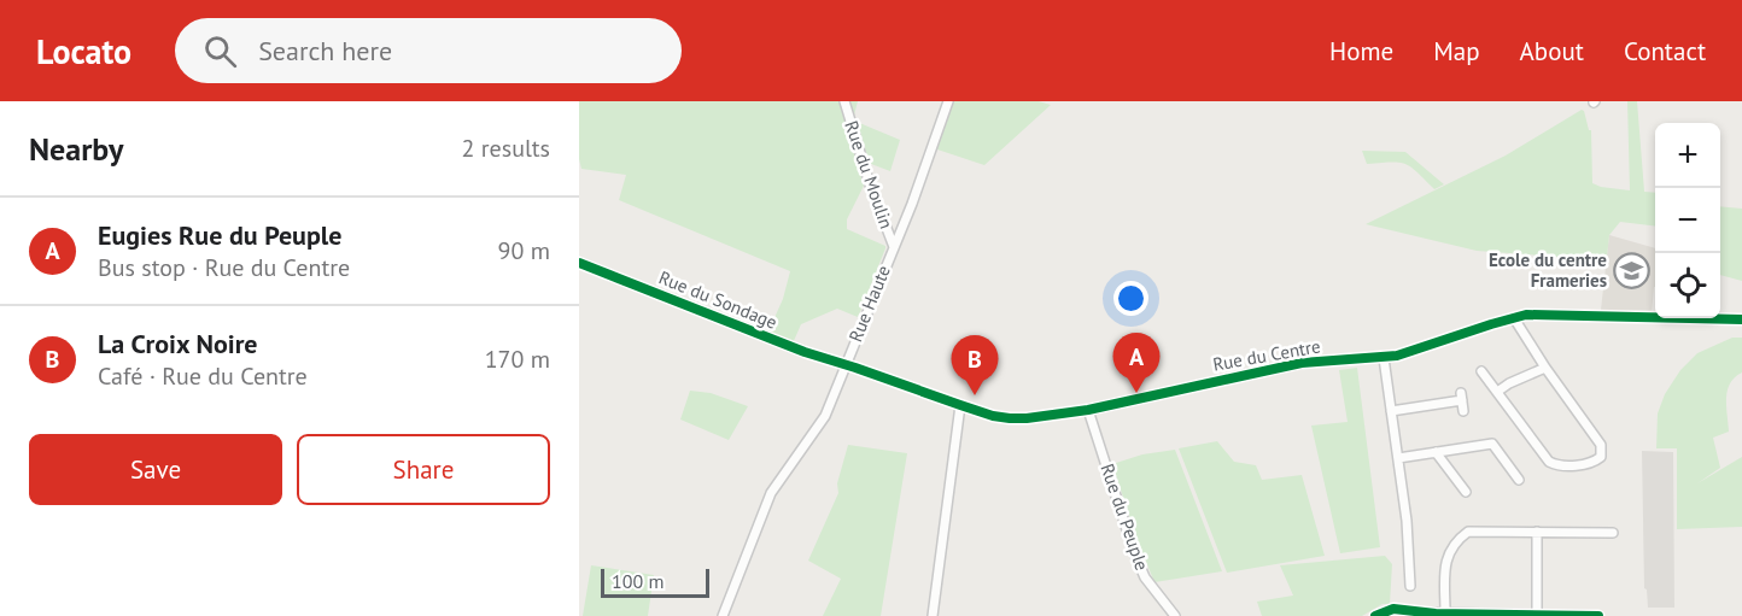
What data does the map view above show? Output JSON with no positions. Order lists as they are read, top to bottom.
{
  "streets": {
    "street": [
      "Rue du Moulin",
      "Rue du Sondage",
      "Rue Haute",
      "Rue du Centre",
      "Rue du Peuple"
    ]
  },
  "crossings": [
    ["Rue du Moulin", "Rue Haute"],
    ["Rue du Sondage", "Rue Haute"],
    ["Rue du Sondage", "Rue du Centre"],
    ["Rue Haute", "Rue du Centre"],
    ["Rue du Centre", "Rue du Peuple"]
  ],
  "places": {
    "school or university": ["Ecole du centre Frameries"]
  },
  "scale_bar": "100 m",
  "page": {
    "header": "Locato",
    "search": "Search here",
    "nav": [
      "Home",
      "Map",
      "About",
      "Contact"
    ],
    "heading": ["Nearby", "2 results"],
    "map_buttons": ["+", "−"],
    "list": [
      {
        "mark": "A",
        "name": "Eugies Rue du Peuple",
        "note": "Bus stop · Rue du Centre",
        "value": "90 m"
      },
      {
        "mark": "B",
        "name": "La Croix Noire",
        "note": "Café · Rue du Centre",
        "value": "170 m"
      }
    ],
    "pins": ["A", "B"],
    "buttons": ["Save", "Share"],
    "scale": "100 m"
  }
}
